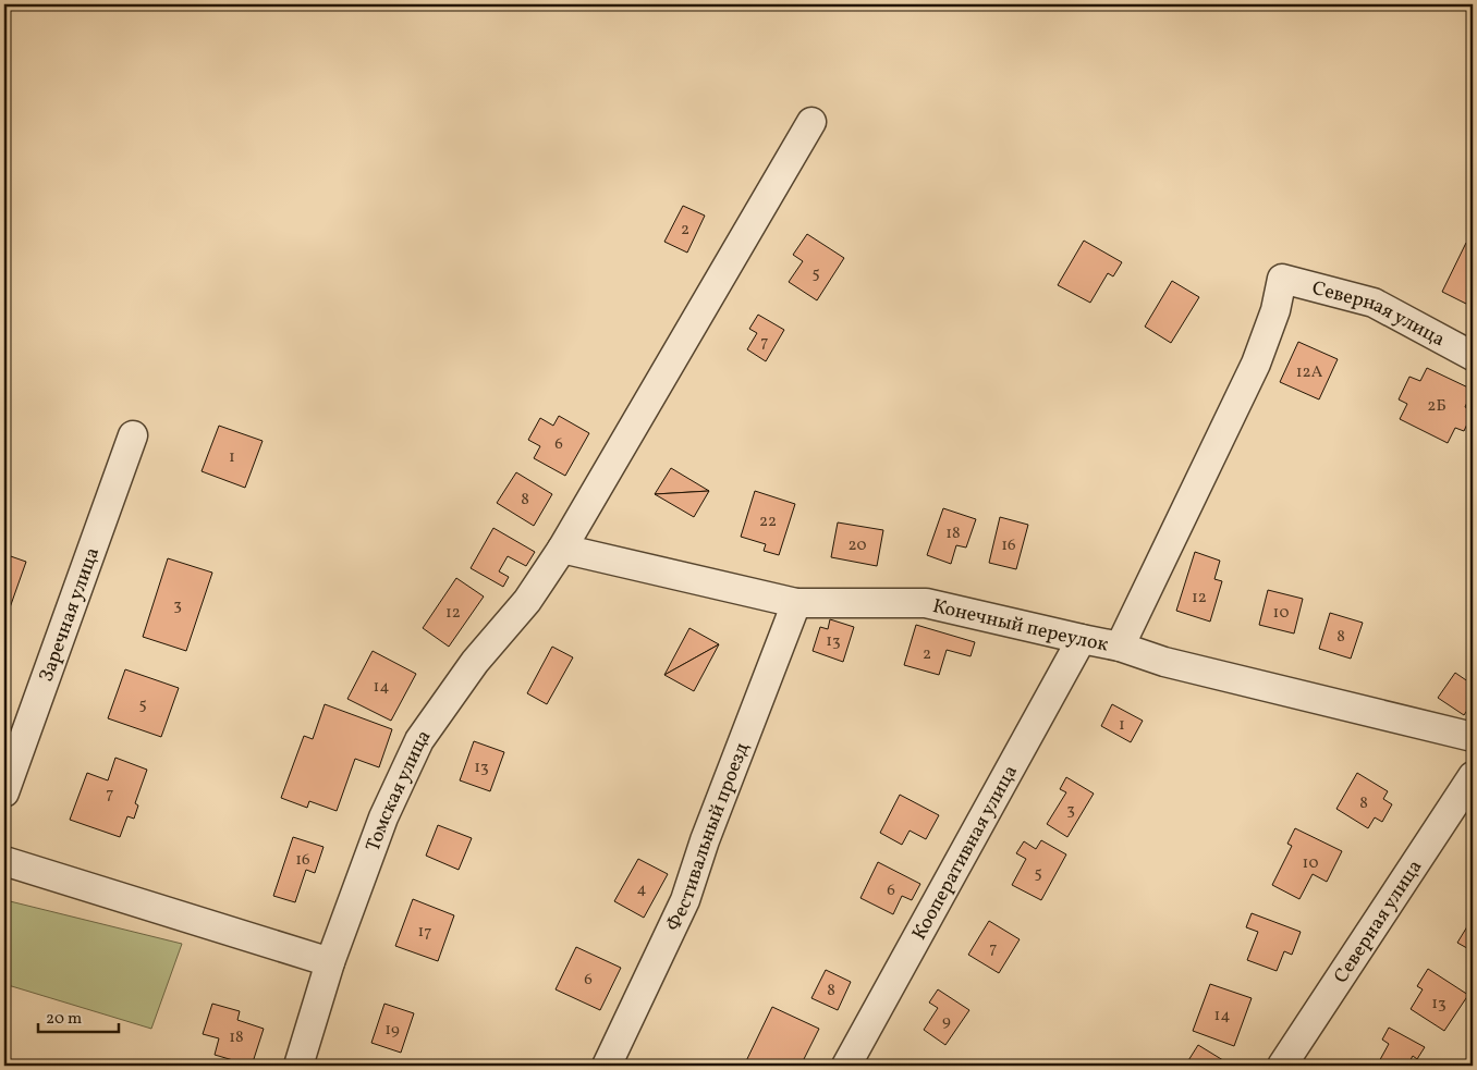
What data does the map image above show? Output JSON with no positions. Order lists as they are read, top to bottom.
{
  "streets": {
    "street": [
      "Северная улица",
      "Заречная улица",
      "Конечный переулок",
      "Томская улица",
      "Фестивальный проезд",
      "Кооперативная улица"
    ]
  },
  "crossings": [
    ["Северная улица", "Конечный переулок"],
    ["Конечный переулок", "Томская улица"],
    ["Конечный переулок", "Фестивальный проезд"],
    ["Конечный переулок", "Кооперативная улица"]
  ],
  "house_numbers": [
    "2",
    "5",
    "7",
    "12А",
    "2Б",
    "6",
    "1",
    "8",
    "22",
    "18",
    "20",
    "16",
    "12",
    "3",
    "12",
    "10",
    "8",
    "13",
    "2",
    "14",
    "5",
    "1",
    "13",
    "7",
    "8",
    "3",
    "16",
    "10",
    "5",
    "4",
    "6",
    "17",
    "7",
    "6",
    "8",
    "13",
    "14",
    "9",
    "19",
    "18"
  ],
  "scale_bar": "20 m"
}
